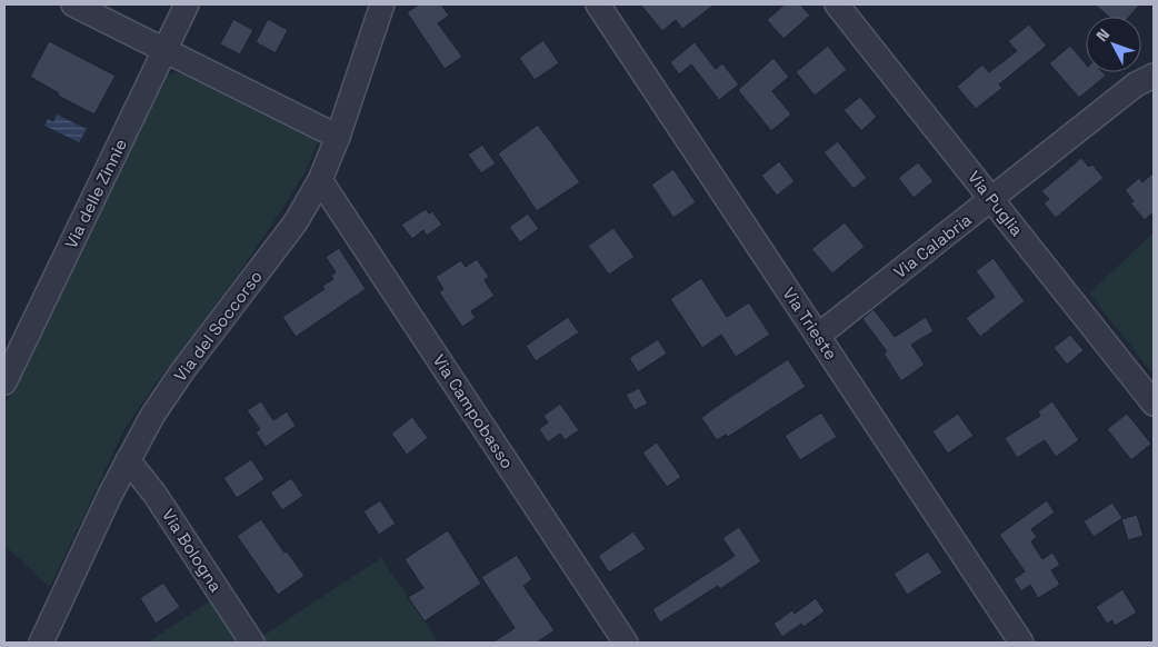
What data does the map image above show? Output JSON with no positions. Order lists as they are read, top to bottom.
{
  "streets": {
    "street": [
      "Via delle Zinnie",
      "Via Puglia",
      "Via Calabria",
      "Via Trieste",
      "Via del Soccorso",
      "Via Campobasso",
      "Via Bologna"
    ]
  },
  "crossings": [
    ["Via Puglia", "Via Calabria"],
    ["Via Calabria", "Via Trieste"],
    ["Via del Soccorso", "Via Campobasso"],
    ["Via del Soccorso", "Via Bologna"]
  ],
  "north": "top left"
}
